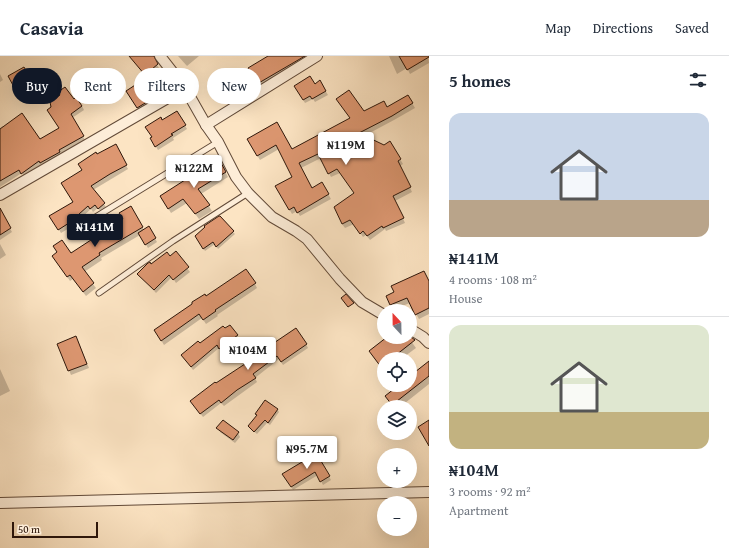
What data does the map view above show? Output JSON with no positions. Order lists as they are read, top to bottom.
{
  "scale_bar": "50 m",
  "north": "top",
  "page": {
    "header": "Casavia",
    "nav": ["Map", "Directions", "Saved"],
    "heading": "5 homes",
    "chip": [
      "Buy",
      "Rent",
      "Filters",
      "New"
    ],
    "list": [
      {
        "name": "₦141M",
        "note": "4 rooms · 108 m² · House"
      },
      {
        "name": "₦104M",
        "note": "3 rooms · 92 m² · Apartment"
      }
    ],
    "price": [
      "₦119M",
      "₦122M",
      "₦141M",
      "₦104M",
      "₦95.7M"
    ],
    "map_buttons": ["+", "−"],
    "scale": "50 m"
  }
}
